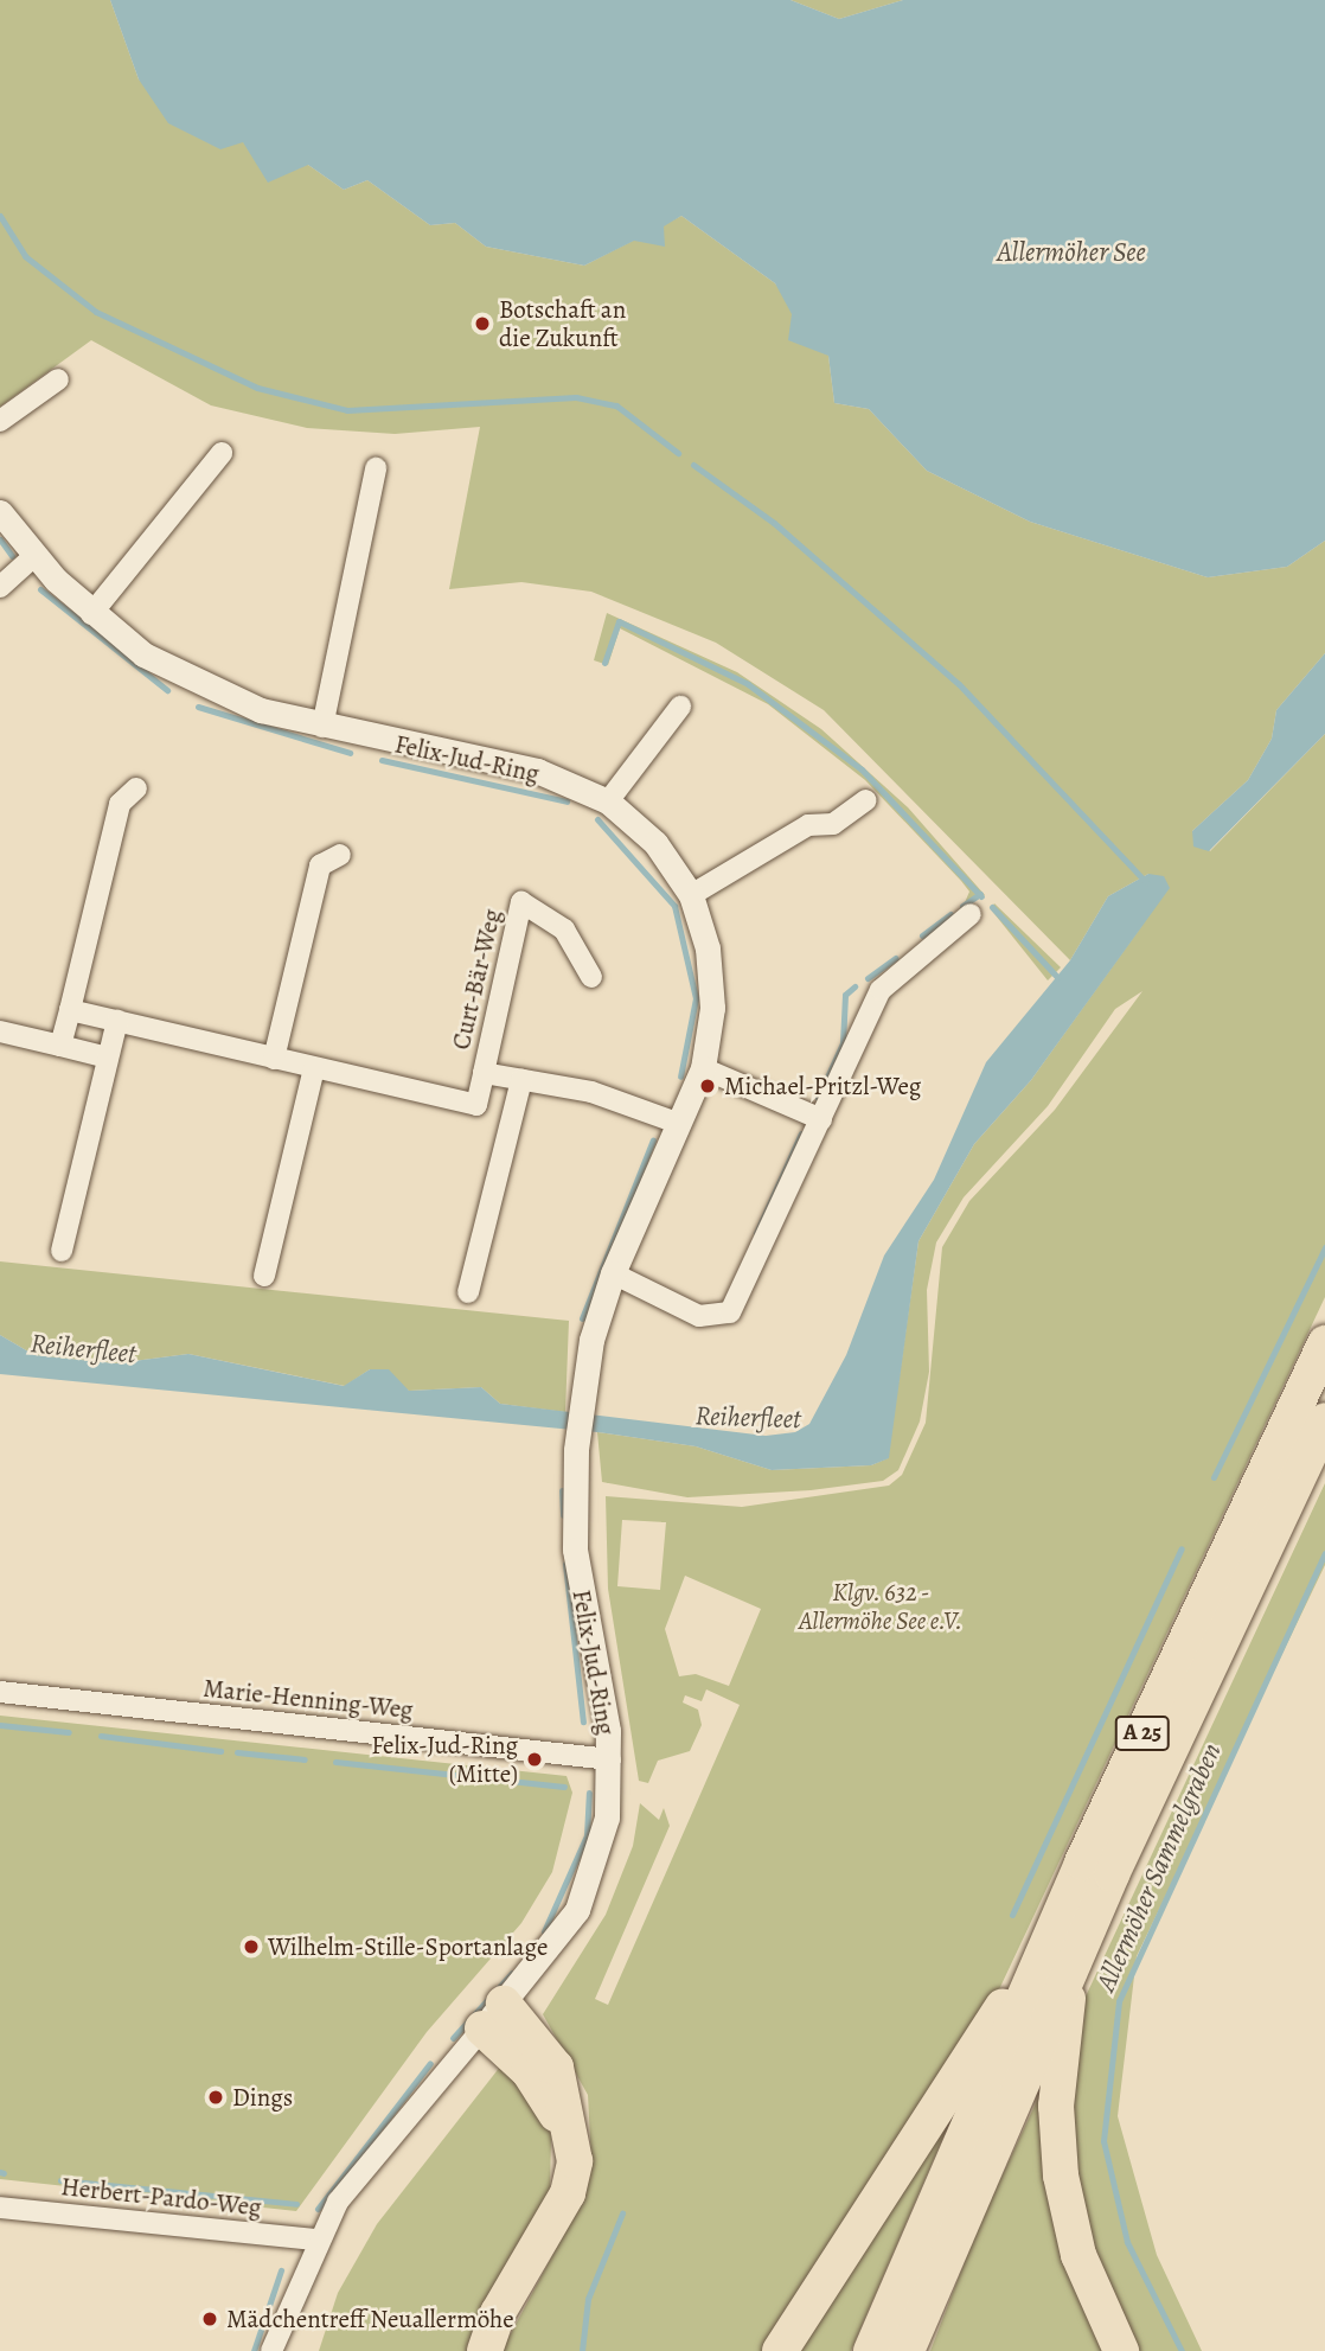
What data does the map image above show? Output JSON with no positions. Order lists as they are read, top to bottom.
{
  "streets": {
    "highway": ["A 25"],
    "street": [
      "Felix-Jud-Ring",
      "Curt-Bär-Weg",
      "Marie-Henning-Weg",
      "Herbert-Pardo-Weg"
    ]
  },
  "crossings": [
    ["Felix-Jud-Ring", "Curt-Bär-Weg"],
    ["Felix-Jud-Ring", "Marie-Henning-Weg"],
    ["Felix-Jud-Ring", "Herbert-Pardo-Weg"]
  ],
  "water": ["Allermöher See", "Reiherfleet", "Allermöher Sammelgraben"],
  "parks": ["Klgv. 632 - Allermöhe See e.V."],
  "places": [
    "Botschaft an die Zukunft",
    "Michael-Pritzl-Weg",
    "Felix-Jud-Ring (Mitte)",
    "Wilhelm-Stille-Sportanlage",
    "Dings",
    "Mädchentreff Neuallermöhe"
  ]
}
